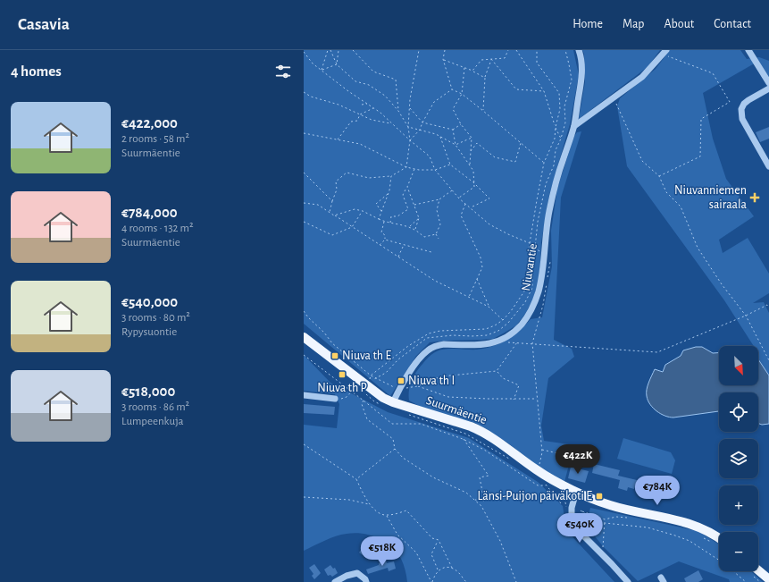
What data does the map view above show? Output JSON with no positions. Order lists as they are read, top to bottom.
{
  "streets": {
    "main road": ["Suurmäentie"],
    "street": ["Niuvantie"]
  },
  "crossings": [
    ["Niuvantie", "Suurmäentie"]
  ],
  "places": {
    "health": ["Niuvanniemen sairaala"],
    "transit": [
      "Niuva th E",
      "Niuva th P",
      "Niuva th I",
      "Länsi-Puijon päiväkoti E"
    ]
  },
  "north": "bottom right",
  "page": {
    "header": "Casavia",
    "nav": [
      "Home",
      "Map",
      "About",
      "Contact"
    ],
    "heading": "4 homes",
    "list": [
      {
        "name": "€422,000",
        "note": "2 rooms · 58 m² · Suurmäentie"
      },
      {
        "name": "€784,000",
        "note": "4 rooms · 132 m² · Suurmäentie"
      },
      {
        "name": "€540,000",
        "note": "3 rooms · 80 m² · Rypysuontie"
      },
      {
        "name": "€518,000",
        "note": "3 rooms · 86 m² · Lumpeenkuja"
      }
    ],
    "map_buttons": ["+", "−"],
    "price": [
      "€422K",
      "€784K",
      "€540K",
      "€518K"
    ]
  }
}
